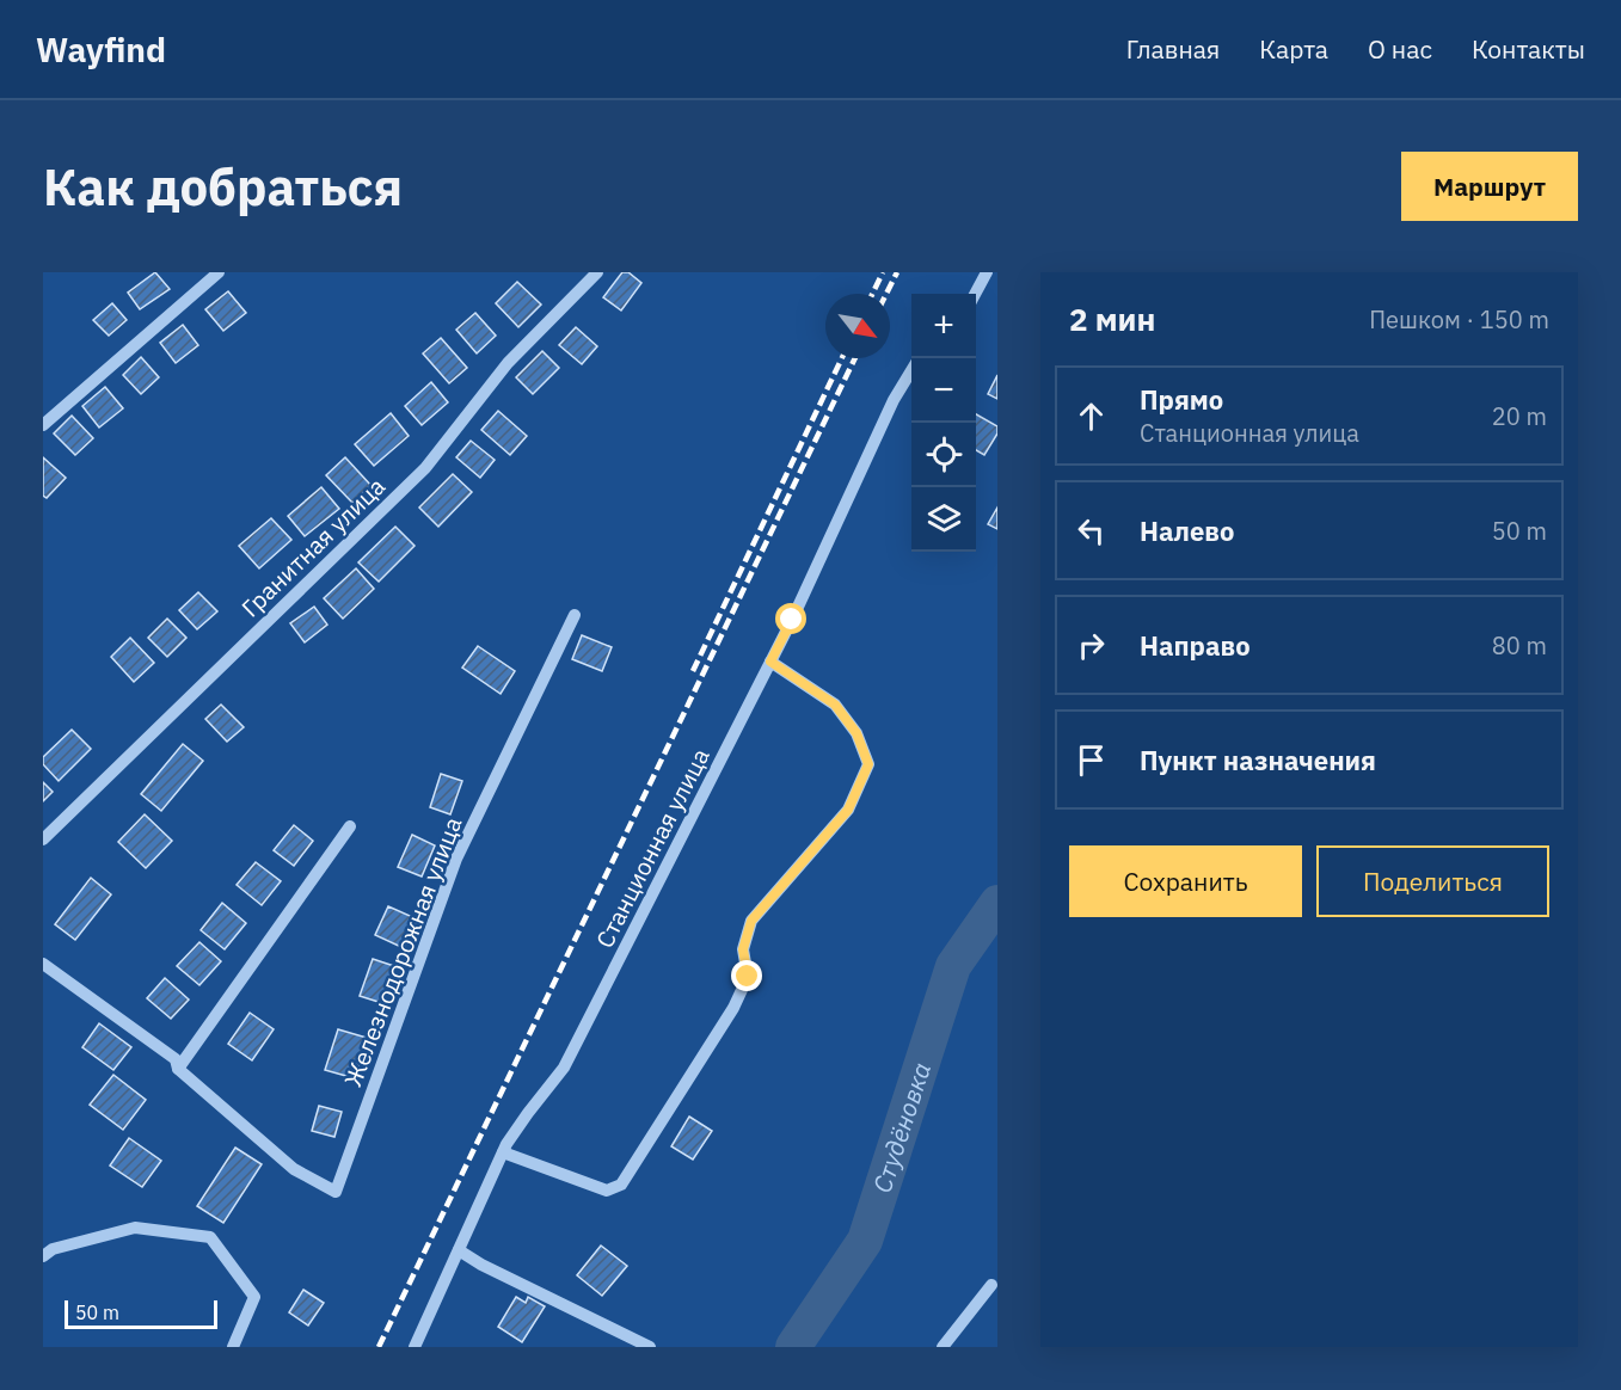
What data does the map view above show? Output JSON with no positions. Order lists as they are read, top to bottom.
{
  "streets": {
    "street": ["Гранитная улица", "Станционная улица", "Железнодорожная улица"]
  },
  "water": ["Студёновка"],
  "scale_bar": "50 m",
  "north": "bottom right",
  "page": {
    "header": "Wayfind",
    "nav": [
      "Главная",
      "Карта",
      "О нас",
      "Контакты"
    ],
    "buttons": [
      "Маршрут",
      ["Сохранить", "Поделиться"]
    ],
    "title": "Как добраться",
    "heading": ["2 мин", "Пешком · 150 m"],
    "map_buttons": ["+", "−"],
    "list": [
      ["Прямо", "Станционная улица", "20 m"],
      ["Налево", "50 m"],
      ["Направо", "80 m"],
      "Пункт назначения"
    ],
    "scale": "50 m"
  }
}
